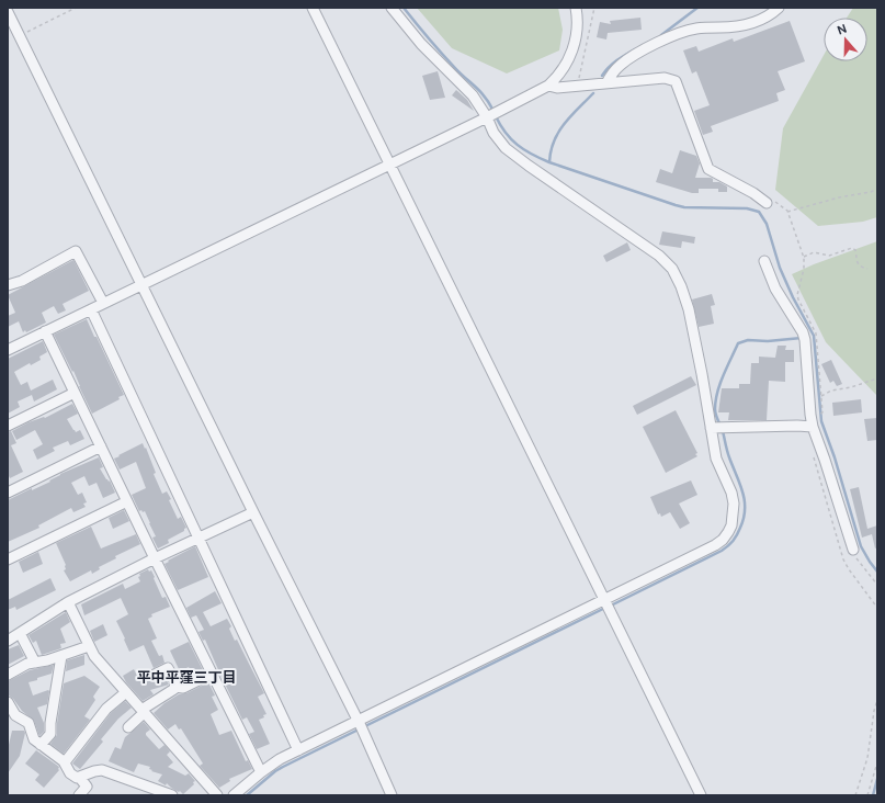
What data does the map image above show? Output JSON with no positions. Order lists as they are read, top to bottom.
{
  "districts": ["平中平窪三丁目"],
  "north": "top"
}
